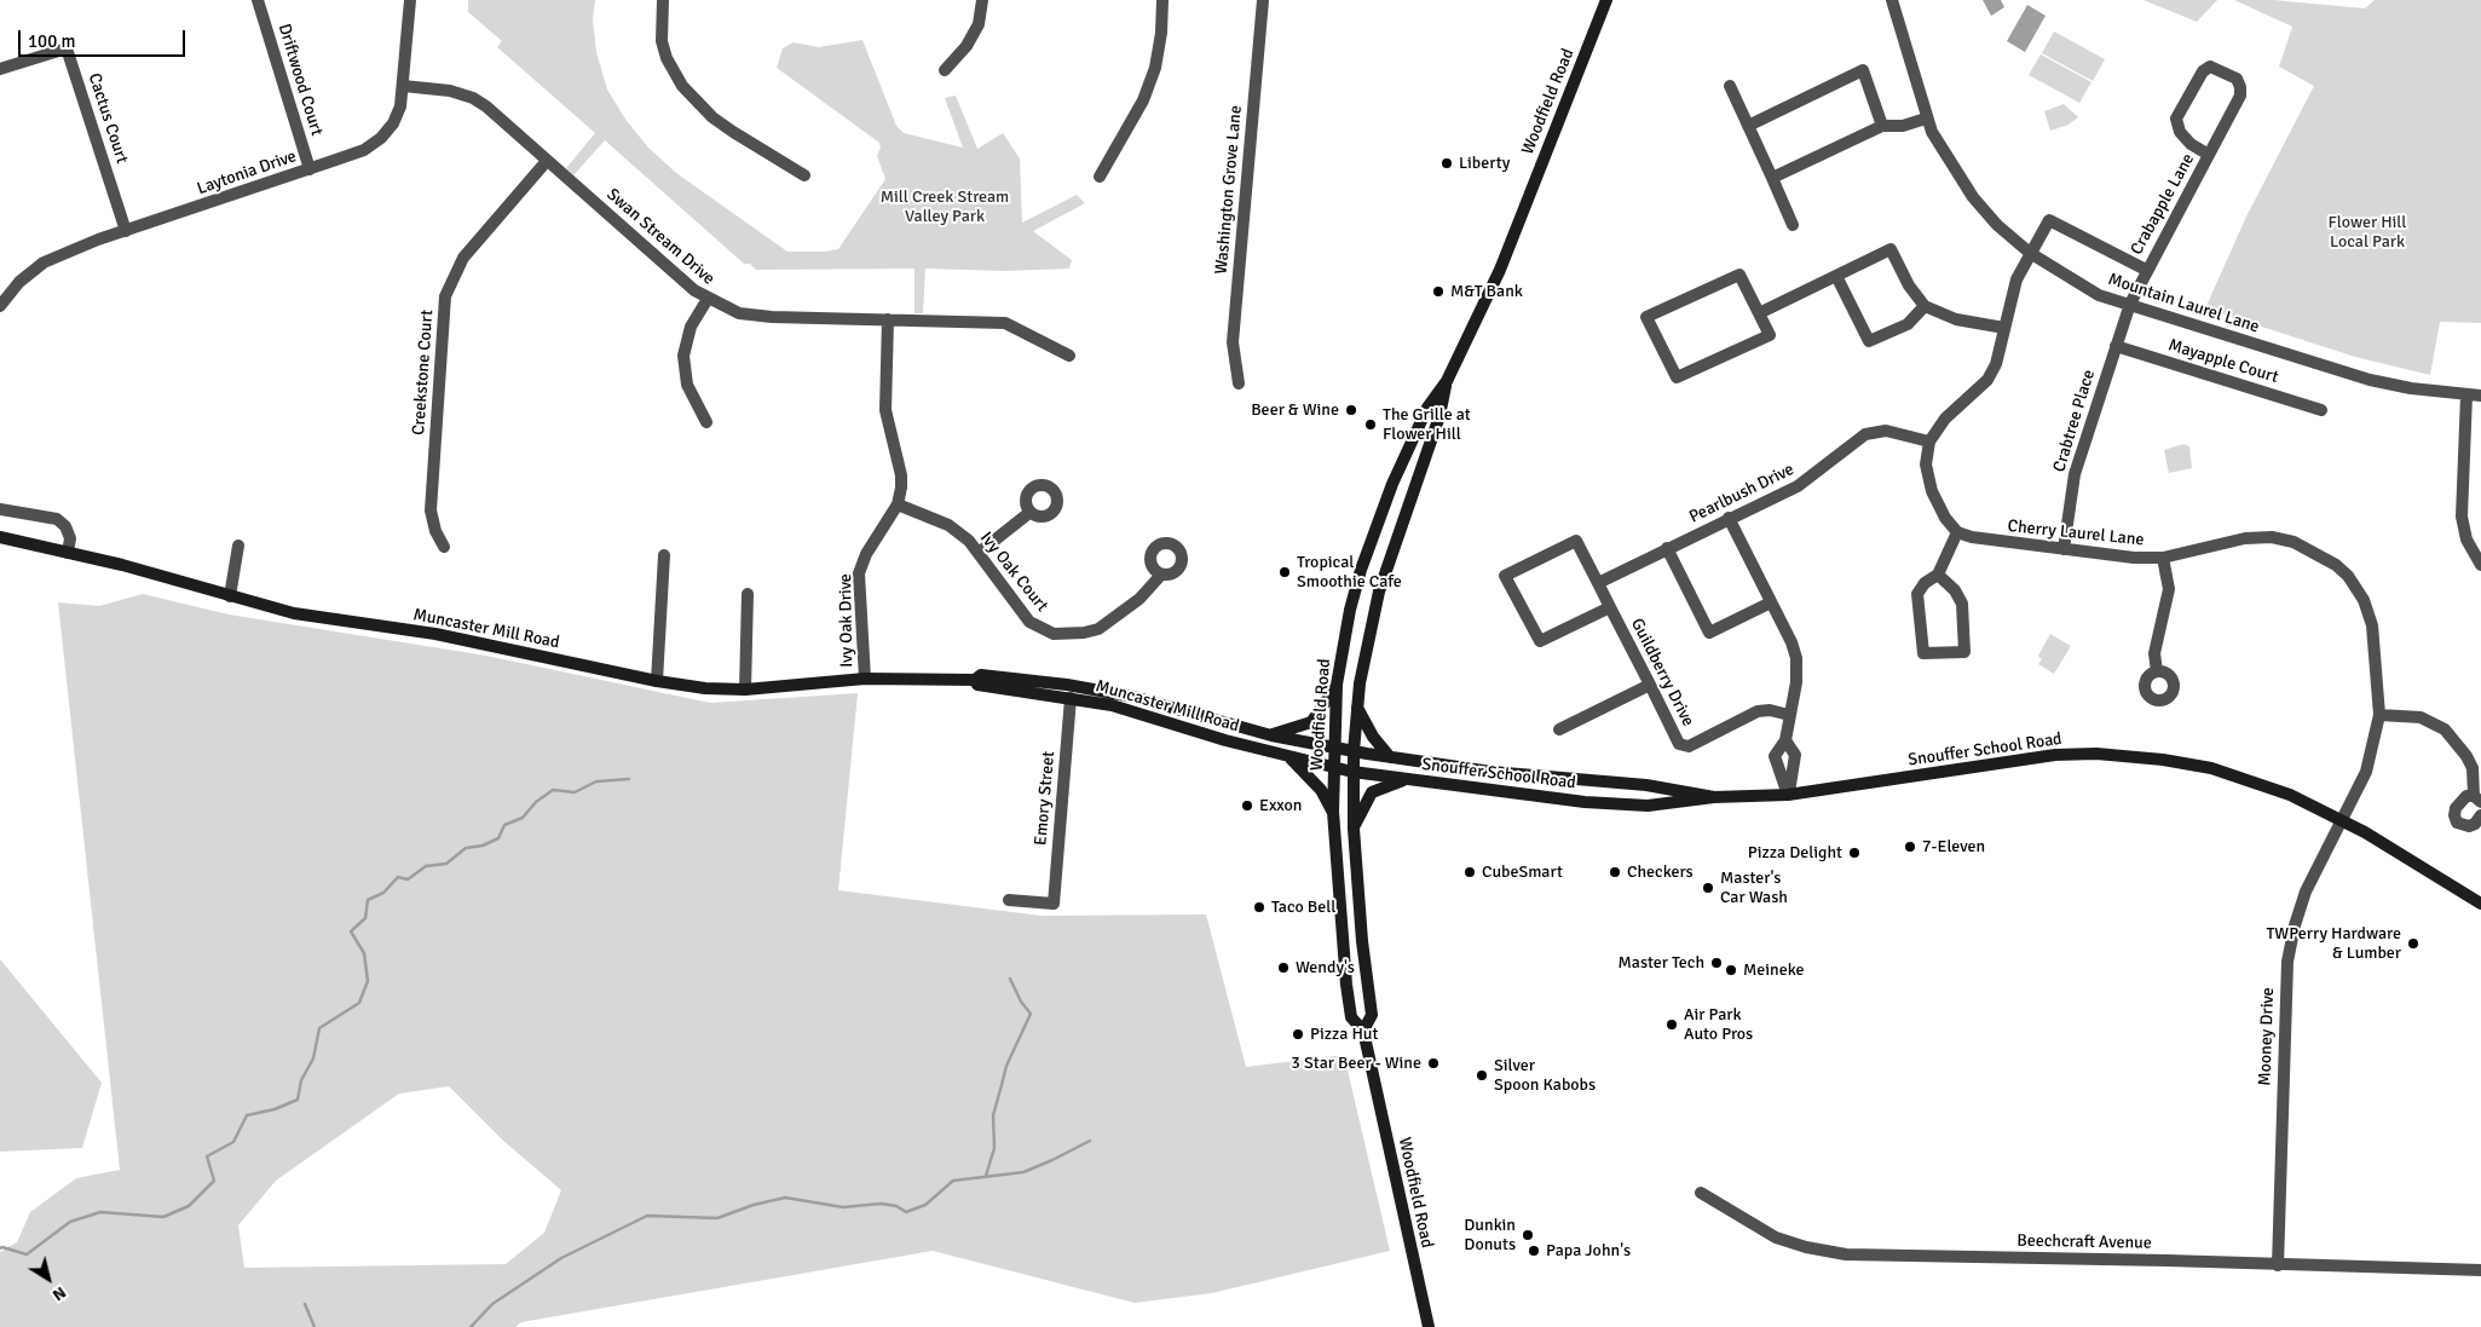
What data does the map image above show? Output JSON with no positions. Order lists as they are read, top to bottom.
{
  "streets": {
    "main road": ["Woodfield Road", "Muncaster Mill Road", "Snouffer School Road"],
    "street": [
      "Driftwood Court",
      "Cactus Court",
      "Laytonia Drive",
      "Washington Grove Lane",
      "Crabapple Lane",
      "Swan Stream Drive",
      "Mountain Laurel Lane",
      "Mayapple Court",
      "Creekstone Court",
      "Crabtree Place",
      "Pearlbush Drive",
      "Cherry Laurel Lane",
      "Ivy Oak Court",
      "Ivy Oak Drive",
      "Guildberry Drive",
      "Emory Street",
      "Mooney Drive",
      "Beechcraft Avenue"
    ]
  },
  "crossings": [
    ["Driftwood Court", "Laytonia Drive"],
    ["Woodfield Road", "Muncaster Mill Road"],
    ["Woodfield Road", "Snouffer School Road"],
    ["Cactus Court", "Laytonia Drive"],
    ["Laytonia Drive", "Swan Stream Drive"],
    ["Crabapple Lane", "Mountain Laurel Lane"],
    ["Crabapple Lane", "Crabtree Place"],
    ["Swan Stream Drive", "Creekstone Court"],
    ["Swan Stream Drive", "Ivy Oak Drive"],
    ["Mountain Laurel Lane", "Crabtree Place"],
    ["Mayapple Court", "Crabtree Place"],
    ["Crabtree Place", "Cherry Laurel Lane"],
    ["Pearlbush Drive", "Guildberry Drive"],
    ["Cherry Laurel Lane", "Snouffer School Road"],
    ["Cherry Laurel Lane", "Mooney Drive"],
    ["Ivy Oak Court", "Ivy Oak Drive"],
    ["Ivy Oak Drive", "Muncaster Mill Road"],
    ["Muncaster Mill Road", "Snouffer School Road"],
    ["Muncaster Mill Road", "Emory Street"],
    ["Snouffer School Road", "Mooney Drive"],
    ["Mooney Drive", "Beechcraft Avenue"]
  ],
  "parks": ["Mill Creek Stream Valley Park", "Flower Hill Local Park"],
  "places": [
    "Liberty",
    "M&T Bank",
    "Beer & Wine",
    "The Grille at Flower Hill",
    "Tropical Smoothie Cafe",
    "Exxon",
    "7-Eleven",
    "Pizza Delight",
    "CubeSmart",
    "Checkers",
    "Master's Car Wash",
    "Taco Bell",
    "TWPerry Hardware & Lumber",
    "Master Tech",
    "Wendy's",
    "Meineke",
    "Air Park Auto Pros",
    "Pizza Hut",
    "3 Star Beer - Wine",
    "Silver Spoon Kabobs",
    "Dunkin Donuts",
    "Papa John's"
  ],
  "scale_bar": "100 m",
  "north": "bottom right"
}
